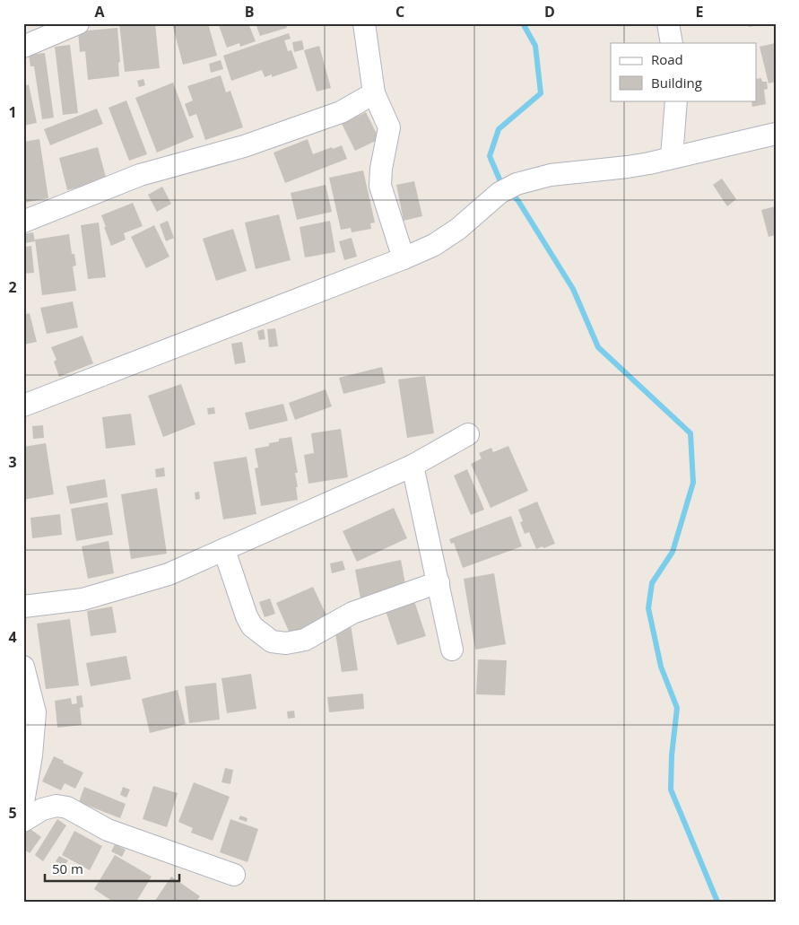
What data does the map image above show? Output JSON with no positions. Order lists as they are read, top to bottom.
{
  "legend": ["Road", "Building"],
  "scale_bar": "50 m",
  "grid": {
    "columns": [
      "A",
      "B",
      "C",
      "D",
      "E"
    ],
    "rows": [
      "1",
      "2",
      "3",
      "4",
      "5"
    ]
  }
}
